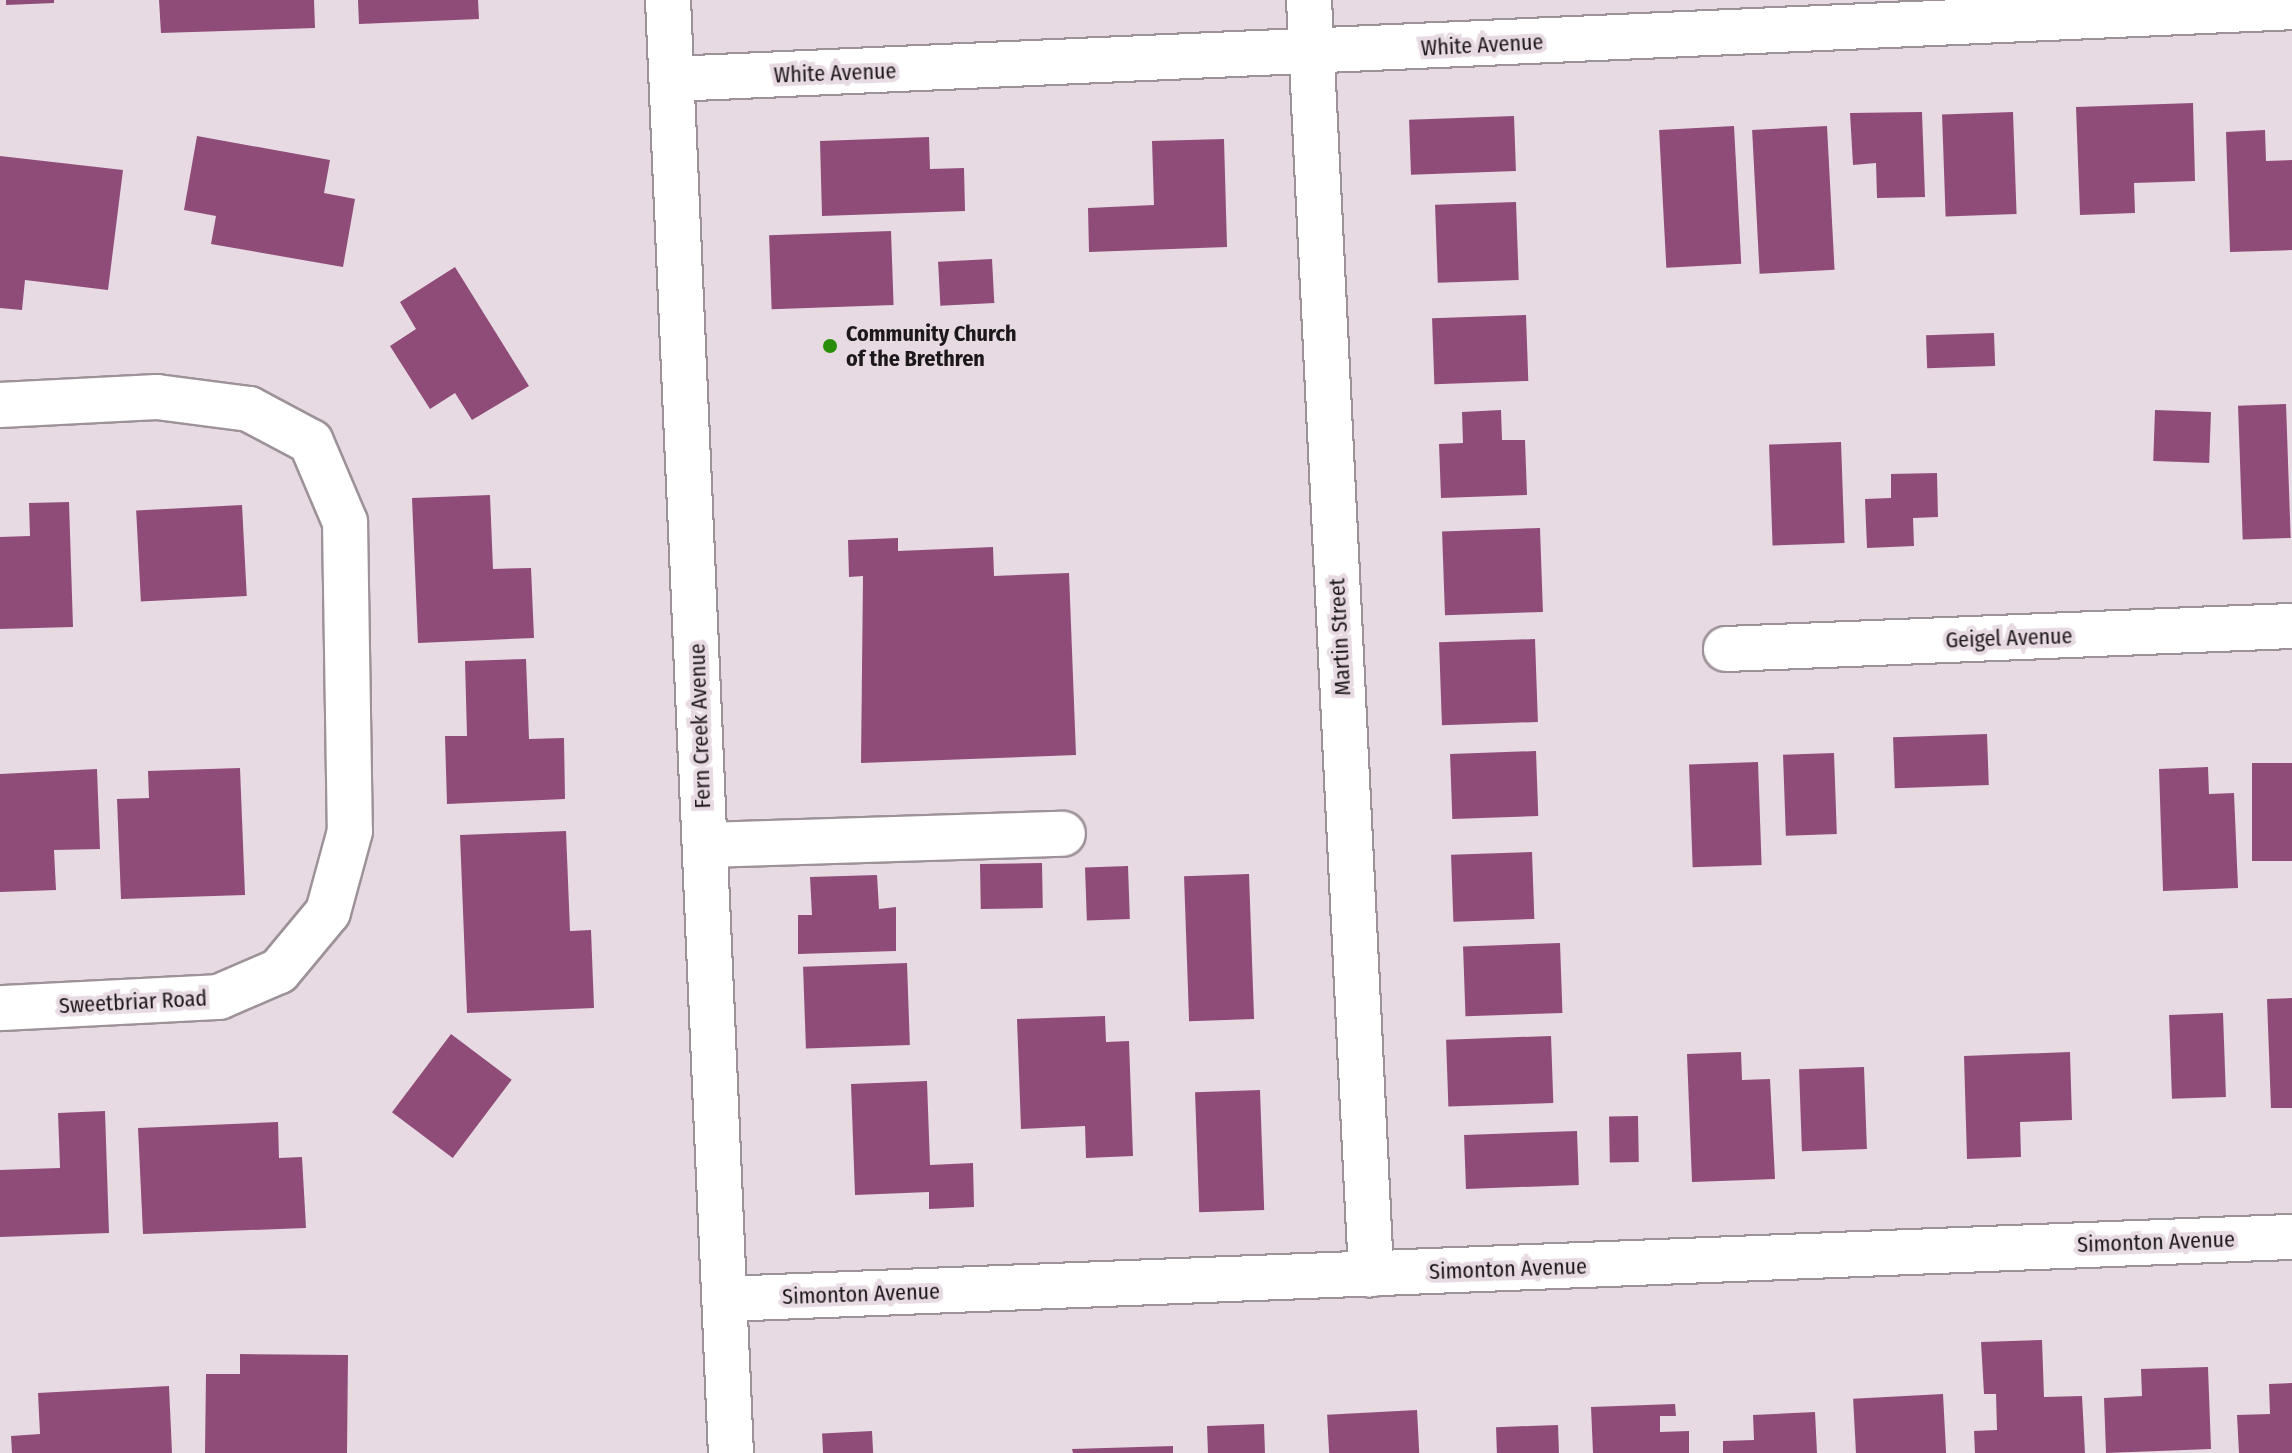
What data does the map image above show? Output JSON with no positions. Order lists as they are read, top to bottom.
{
  "streets": {
    "street": [
      "White Avenue",
      "Martin Street",
      "Geigel Avenue",
      "Fern Creek Avenue",
      "Sweetbriar Road",
      "Simonton Avenue"
    ]
  },
  "crossings": [
    ["White Avenue", "Martin Street"],
    ["White Avenue", "Fern Creek Avenue"],
    ["Martin Street", "Simonton Avenue"],
    ["Fern Creek Avenue", "Simonton Avenue"]
  ],
  "places": ["Community Church of the Brethren"]
}
